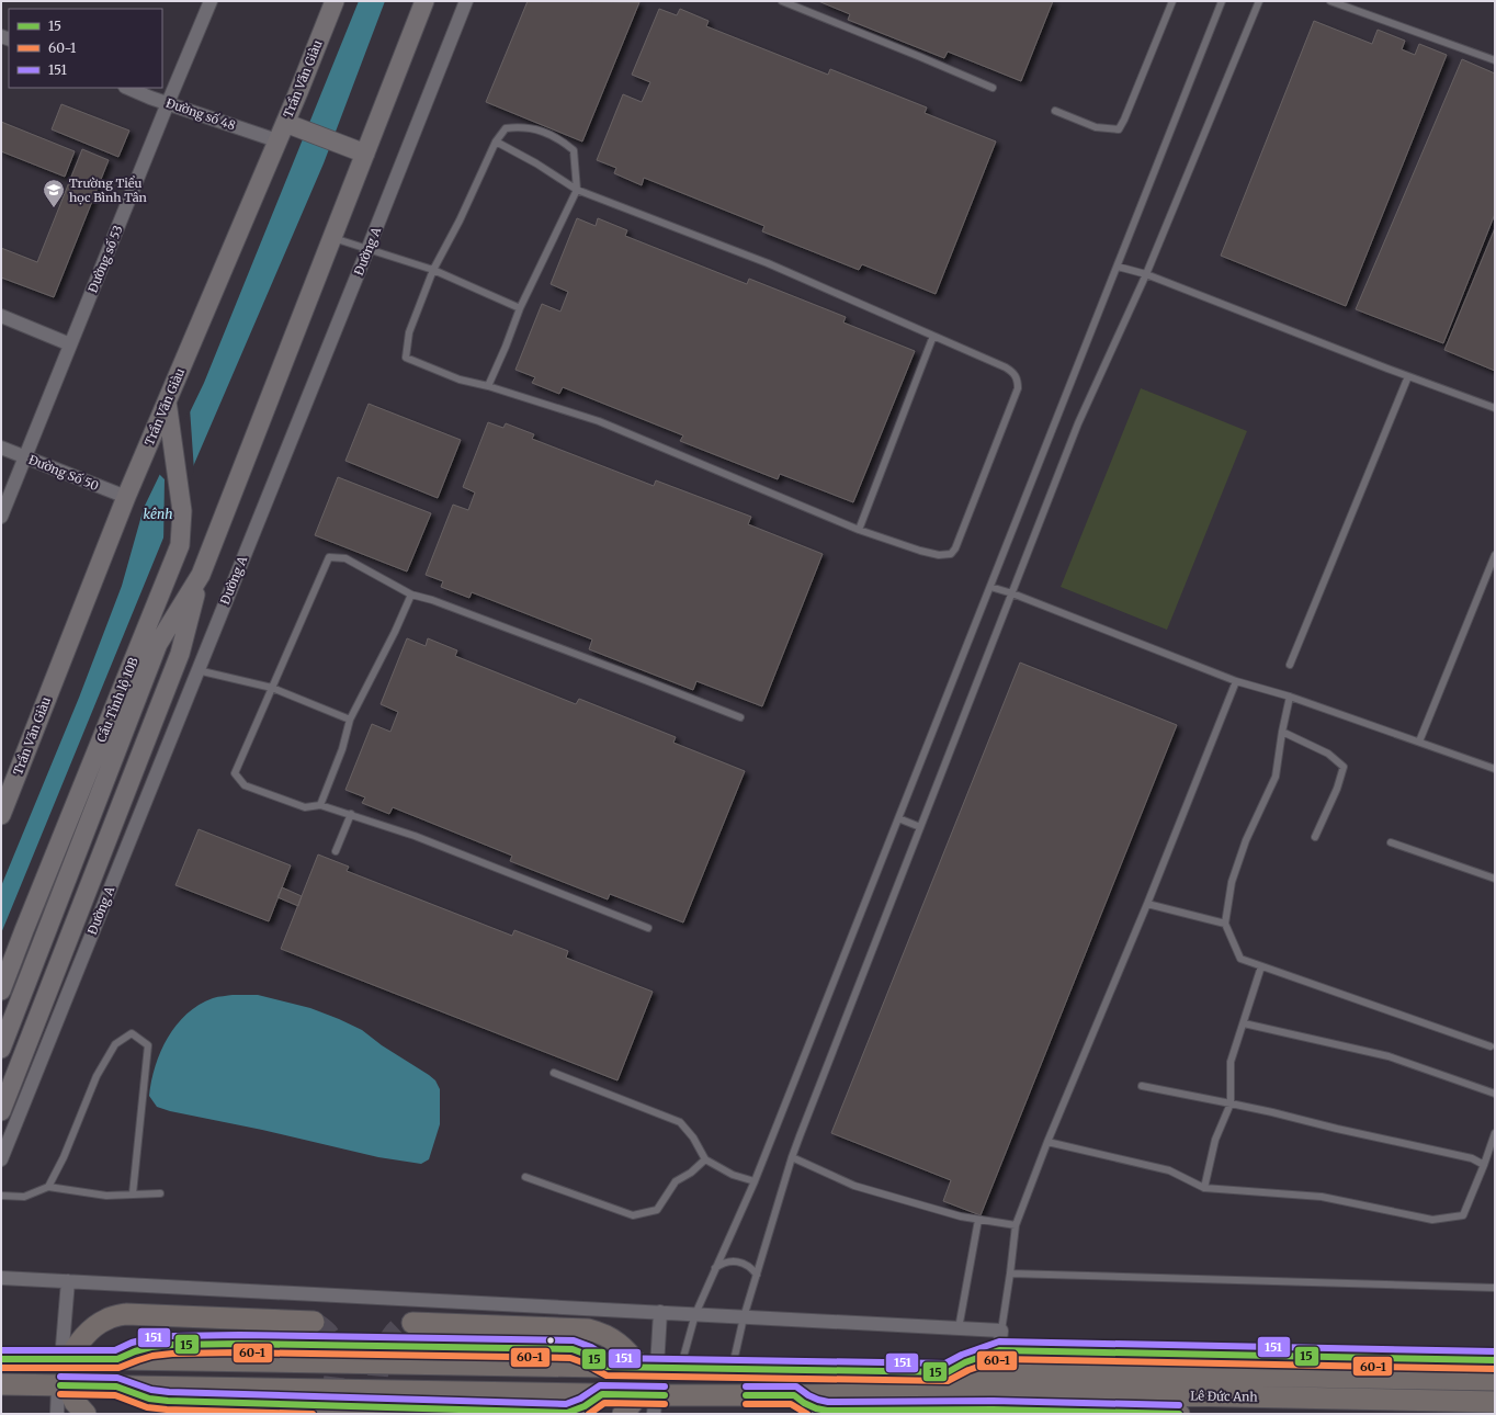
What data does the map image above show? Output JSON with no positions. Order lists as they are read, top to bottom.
{
  "streets": {
    "highway": ["Lê Đức Anh"],
    "main road": ["Trần Văn Giàu", "Cầu Tỉnh lộ 10B"],
    "street": [
      "Đường số 48",
      "Đường A",
      "Đường số 53",
      "Đường Số 50"
    ]
  },
  "crossings": [
    ["Trần Văn Giàu", "Đường số 48"],
    ["Trần Văn Giàu", "Đường Số 50"],
    ["Trần Văn Giàu", "Cầu Tỉnh lộ 10B"],
    ["Đường số 48", "Đường số 53"],
    ["Đường số 53", "Đường Số 50"]
  ],
  "water": ["kênh"],
  "places": {
    "school or university": ["Trường Tiểu học Bình Tân"]
  },
  "lines": ["transit line 151", "transit line 15", "transit line 60-1"],
  "legend": ["15", "60-1", "151"]
}
